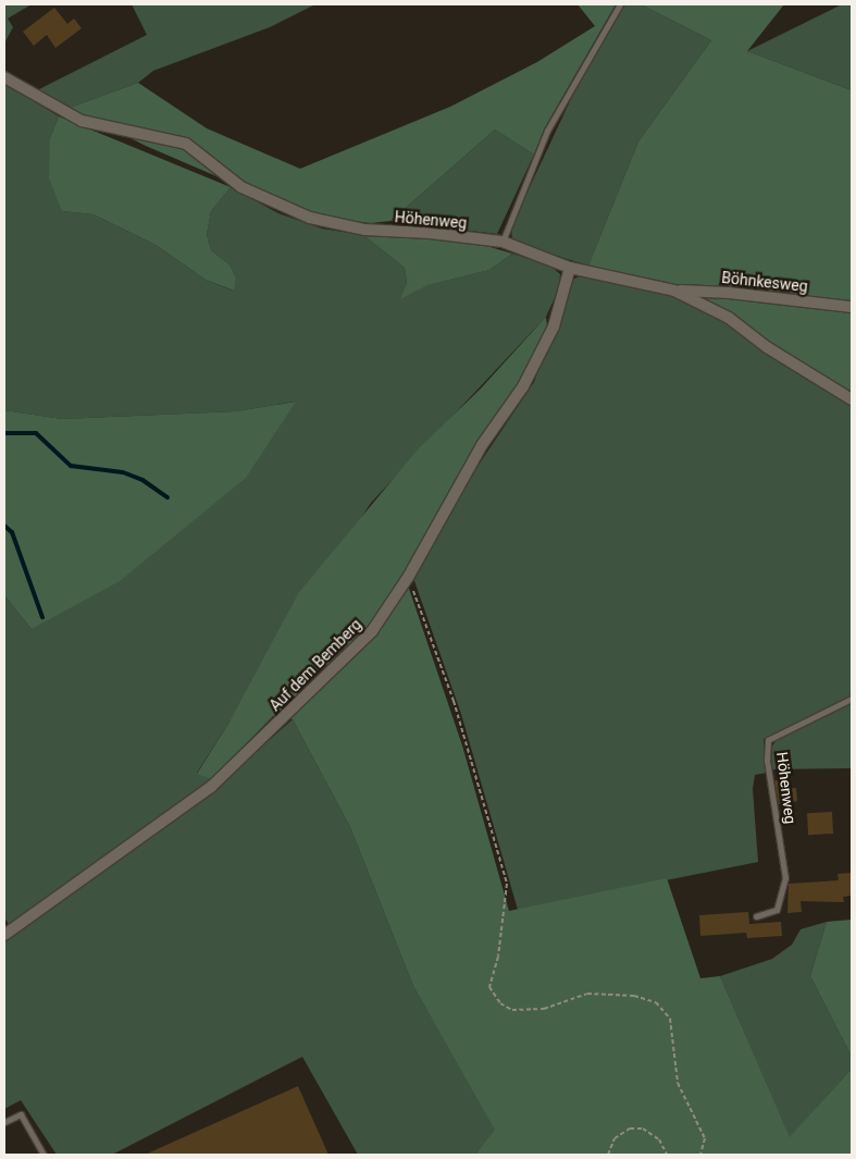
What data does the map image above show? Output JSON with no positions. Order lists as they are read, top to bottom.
{
  "streets": {
    "street": ["Höhenweg", "Böhnkesweg", "Auf dem Bemberg"]
  },
  "crossings": [
    ["Höhenweg", "Böhnkesweg"],
    ["Höhenweg", "Auf dem Bemberg"]
  ]
}
